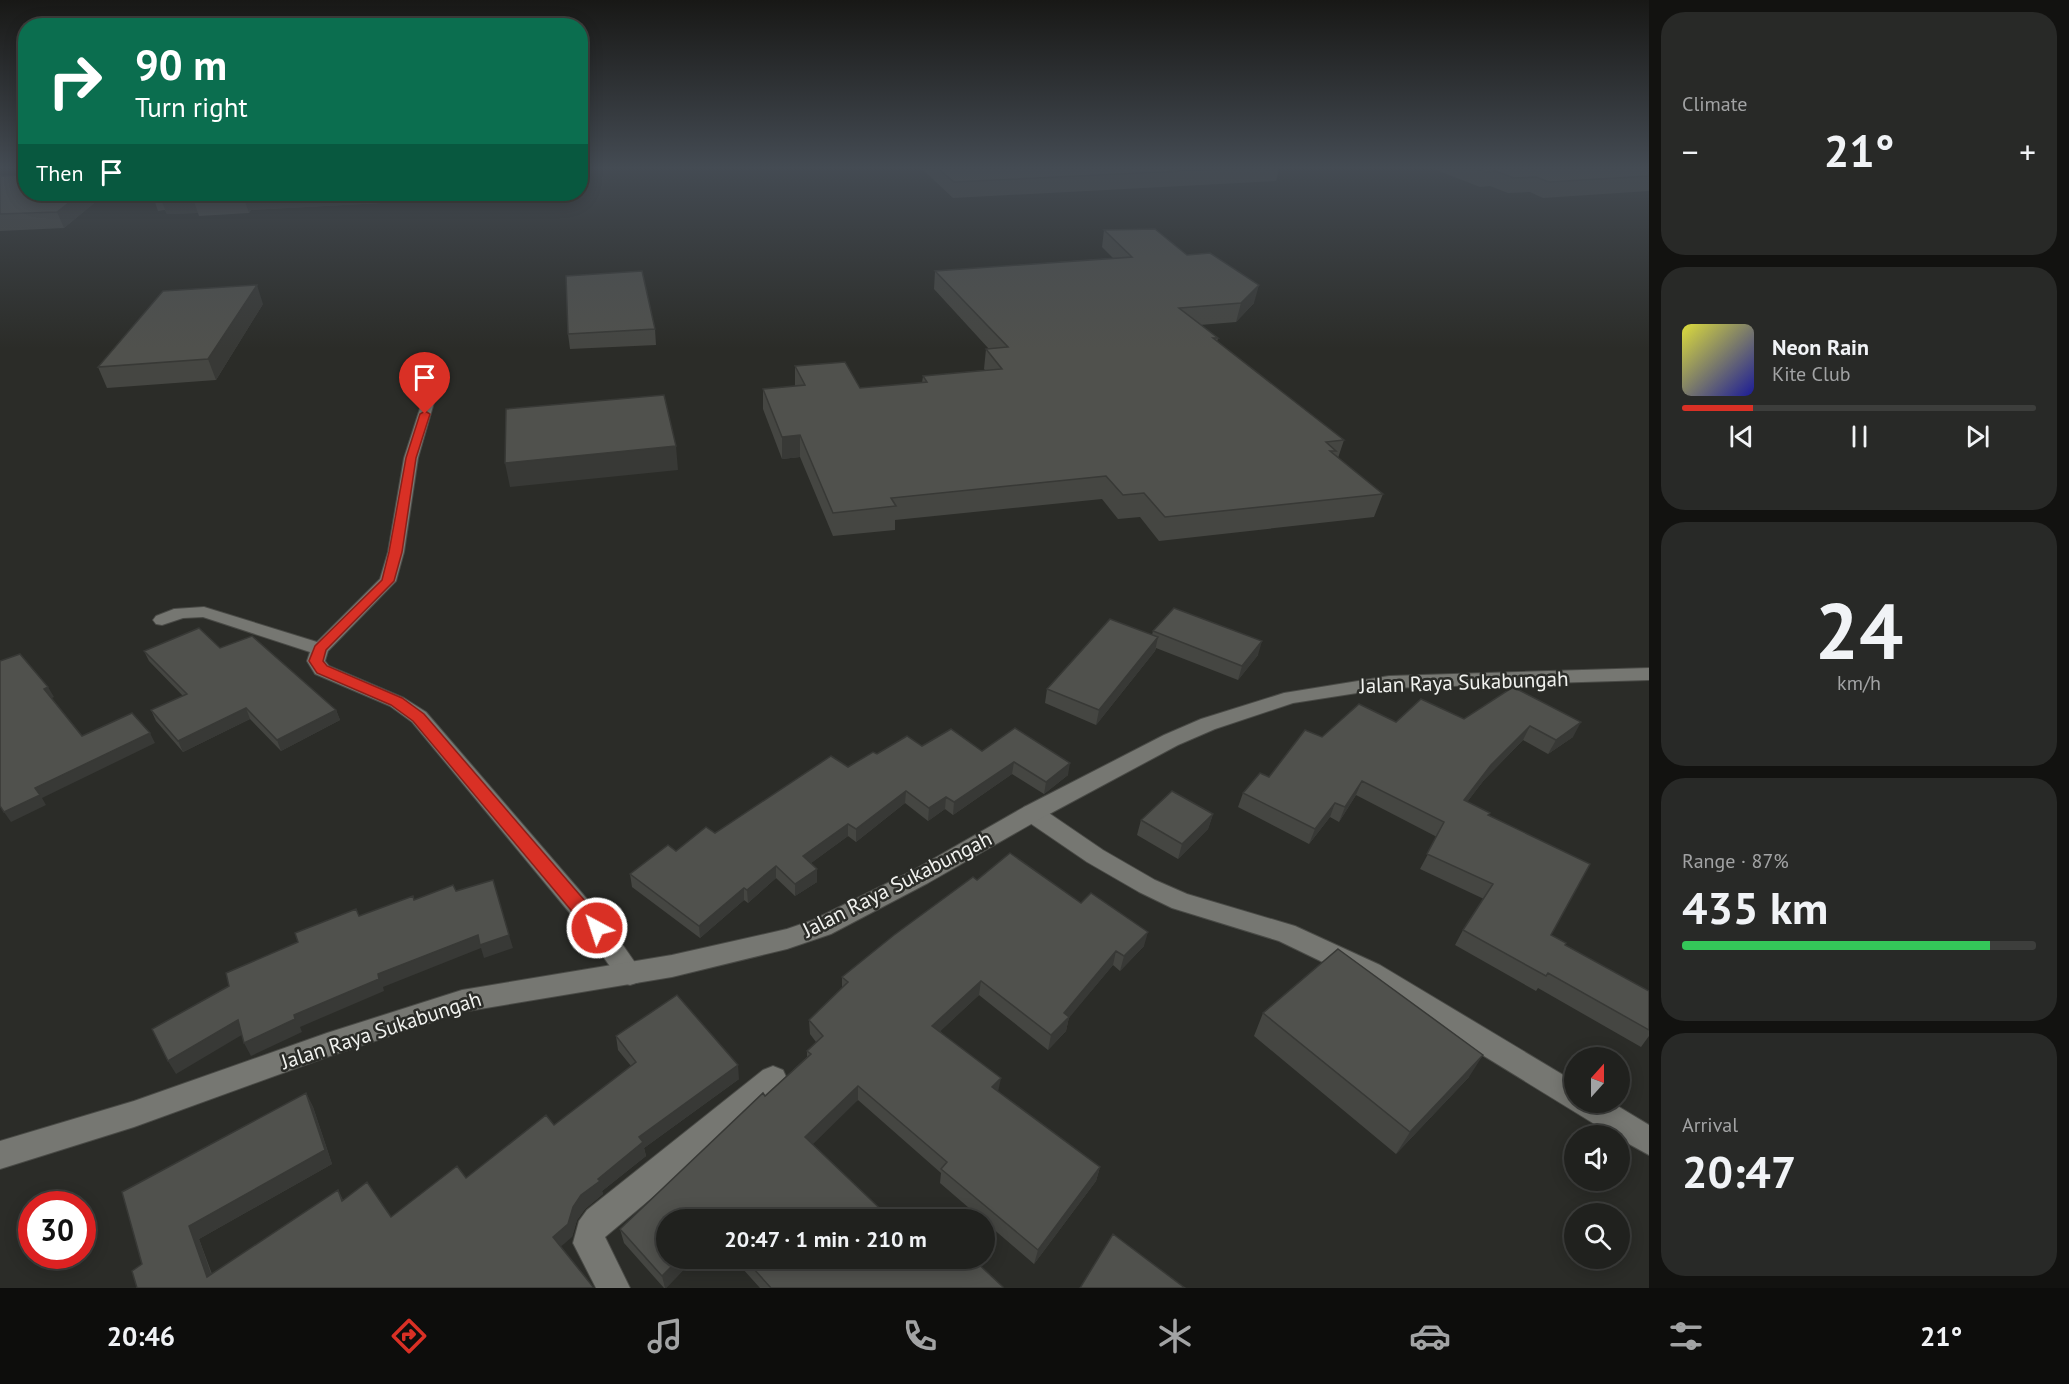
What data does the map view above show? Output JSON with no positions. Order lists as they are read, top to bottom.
{
  "streets": {
    "street": ["Jalan Raya Sukabungah"]
  },
  "north": "top",
  "page": {
    "tile": [
      "Climate",
      ["24", "km/h"],
      ["Range · 87%", "435 km"],
      ["Arrival", "20:47"]
    ],
    "turn": ["90 m", "Turn right"],
    "heat": ["−", "21°", "+"],
    "then": "Then",
    "song": ["Neon Rain", "Kite Club"],
    "limit": "30",
    "trip": "20:47 · 1 min · 210 m",
    "tabs": ["20:46", "21°"]
  }
}
